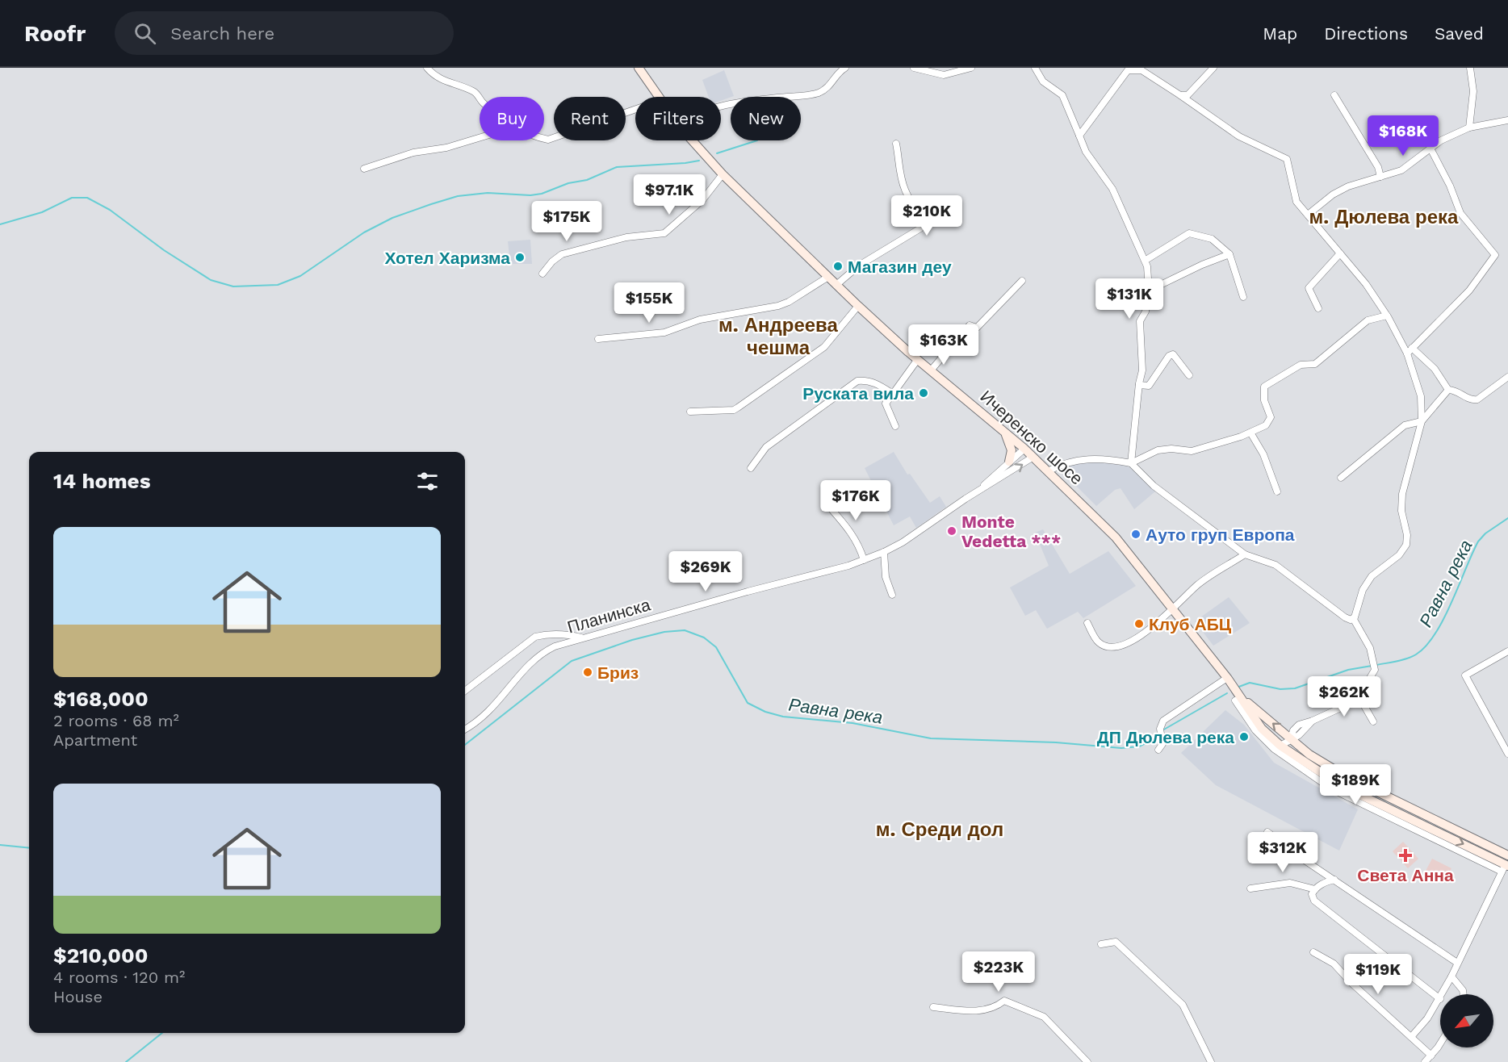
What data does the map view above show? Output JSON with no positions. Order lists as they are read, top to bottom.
{
  "streets": {
    "street": ["Ичеренско шосе", "Планинска"]
  },
  "districts": ["м. Дюлева река", "м. Андреева чешма", "м. Среди дол"],
  "water": ["Равна река"],
  "places": {
    "other": [
      "Хотел Харизма",
      "Магазин деу",
      "Руската вила",
      "Monte Vedetta ***",
      "Ауто груп Европа",
      "Клуб АБЦ",
      "Бриз",
      "ДП Дюлева река"
    ],
    "health": ["Света Анна"]
  },
  "north": "bottom left",
  "page": {
    "header": "Roofr",
    "search": "Search here",
    "nav": ["Map", "Directions", "Saved"],
    "chip": [
      "Buy",
      "Rent",
      "Filters",
      "New"
    ],
    "price": [
      "$168K",
      "$97.1K",
      "$210K",
      "$175K",
      "$131K",
      "$155K",
      "$163K",
      "$176K",
      "$269K",
      "$262K",
      "$189K",
      "$312K",
      "$223K",
      "$119K"
    ],
    "heading": "14 homes",
    "list": [
      {
        "name": "$168,000",
        "note": "2 rooms · 68 m² · Apartment"
      },
      {
        "name": "$210,000",
        "note": "4 rooms · 120 m² · House"
      }
    ]
  }
}
